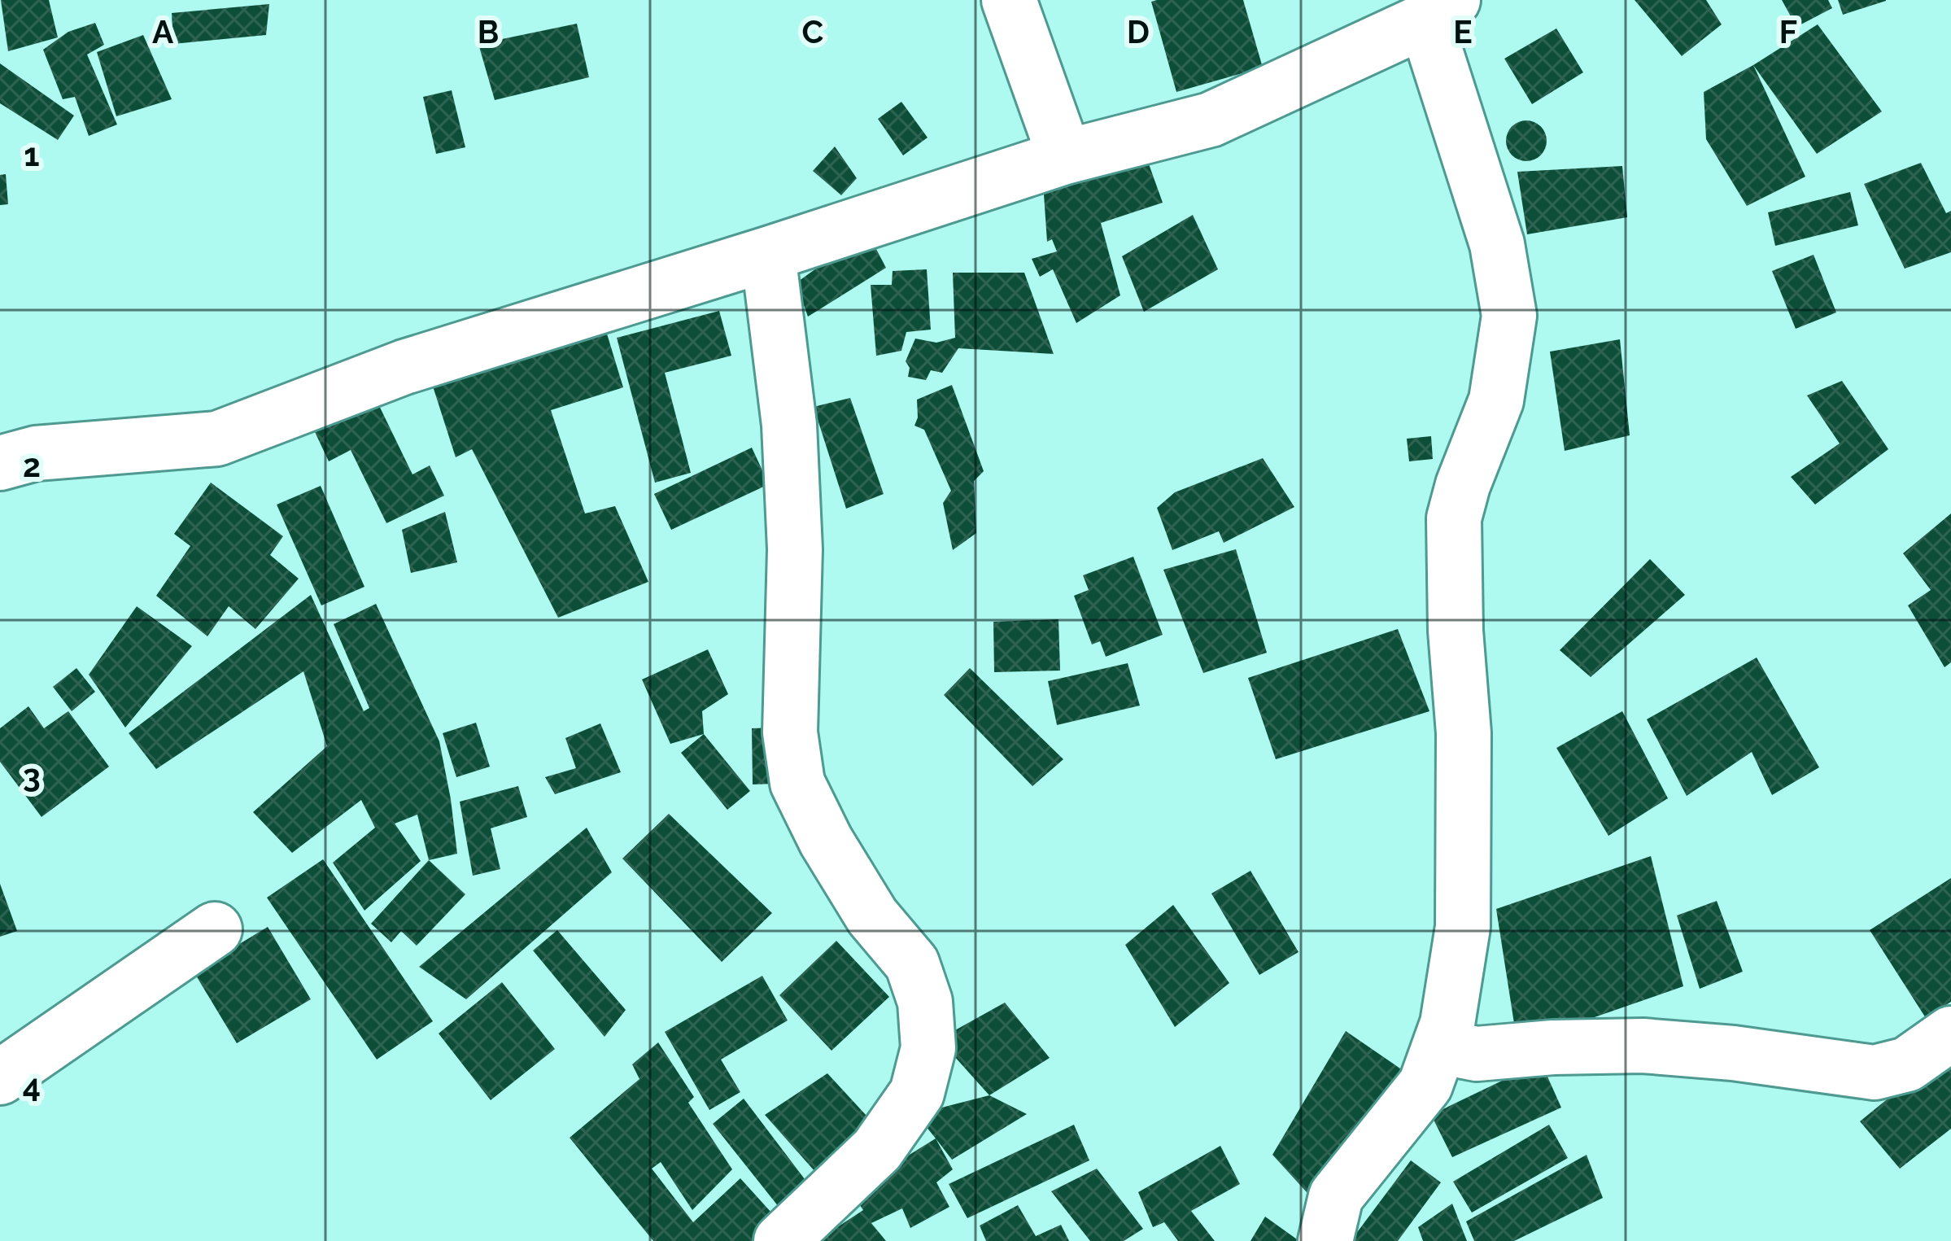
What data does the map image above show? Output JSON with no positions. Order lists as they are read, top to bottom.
{
  "grid": {
    "columns": [
      "A",
      "B",
      "C",
      "D",
      "E",
      "F"
    ],
    "rows": [
      "1",
      "2",
      "3",
      "4"
    ]
  }
}
